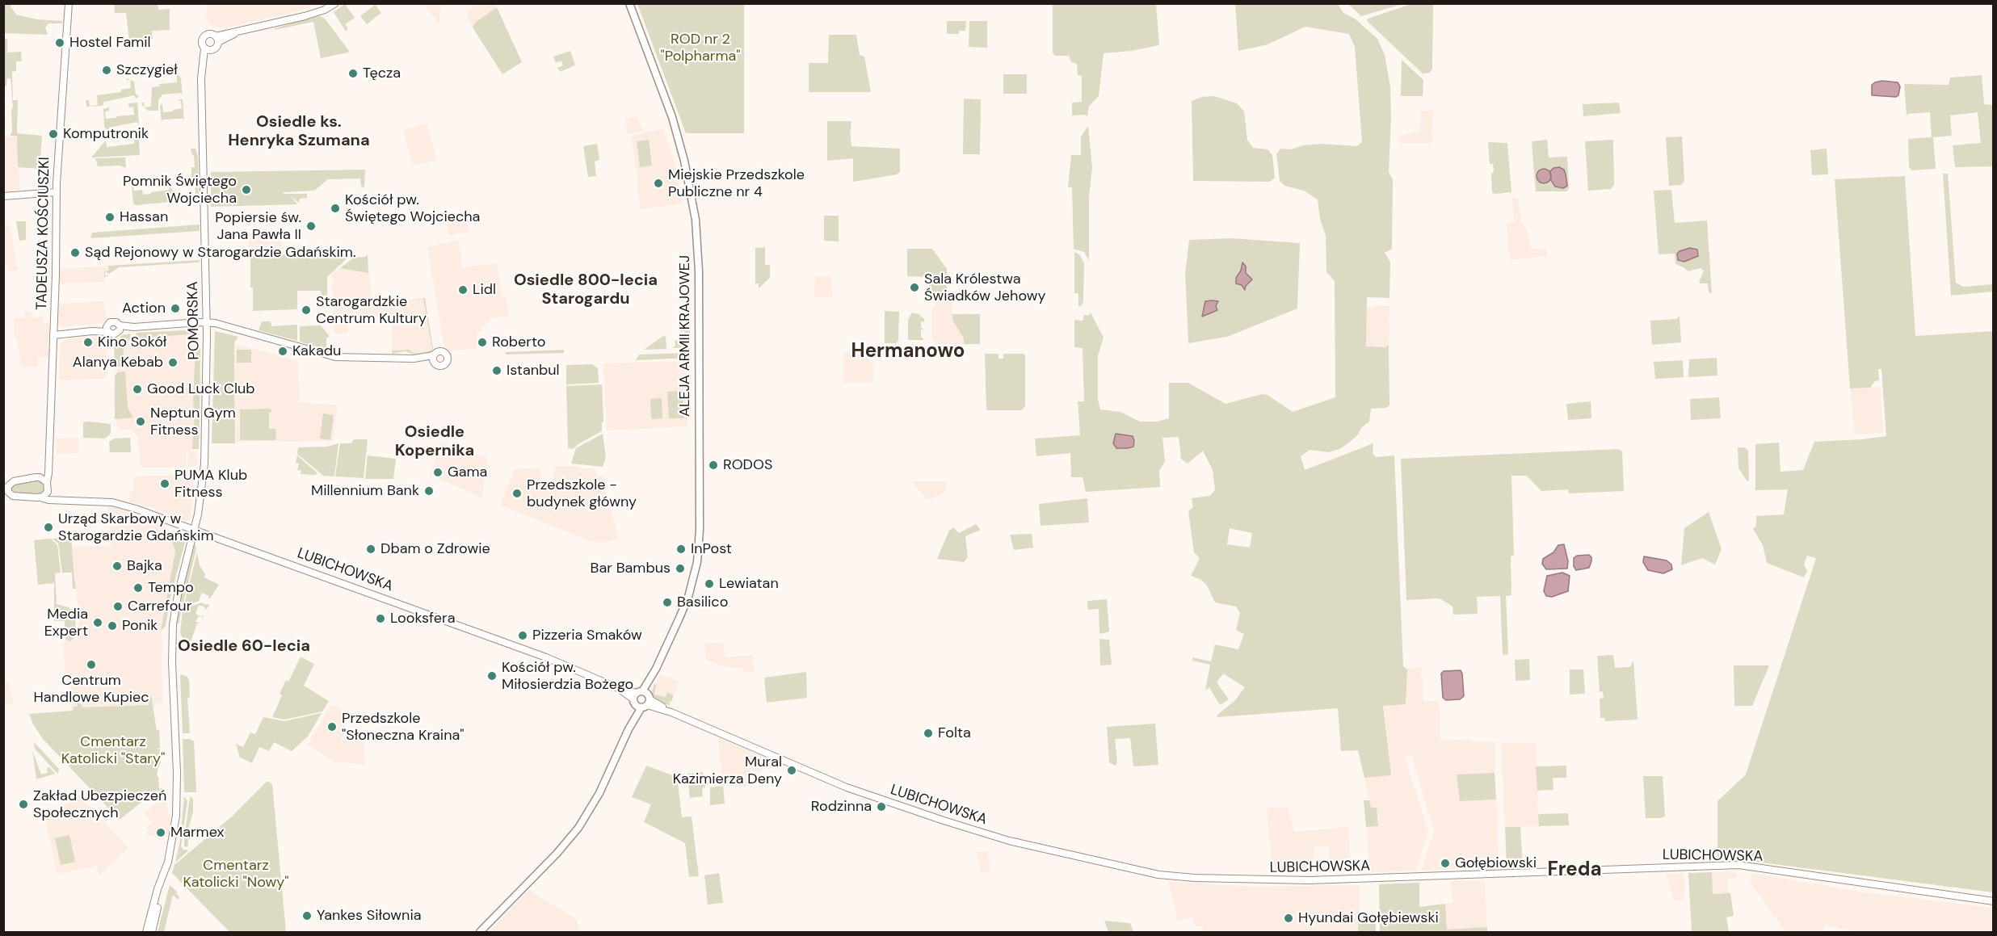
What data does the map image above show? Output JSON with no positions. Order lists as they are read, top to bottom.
{
  "streets": {
    "main road": ["ALEJA ARMII KRAJOWEJ"],
    "street": ["TADEUSZA KOŚCIUSZKI", "POMORSKA", "LUBICHOWSKA"]
  },
  "crossings": [
    ["POMORSKA", "LUBICHOWSKA"],
    ["ALEJA ARMII KRAJOWEJ", "LUBICHOWSKA"]
  ],
  "districts": [
    "Osiedle ks. Henryka Szumana",
    "Osiedle 800-lecia Starogardu",
    "Hermanowo",
    "Osiedle Kopernika",
    "Osiedle 60-lecia",
    "Freda"
  ],
  "parks": ["ROD nr 2 \"Polpharma\"", "Cmentarz Katolicki \"Stary\"", "Cmentarz Katolicki \"Nowy\""],
  "places": [
    "Hostel Famil",
    "Szczygieł",
    "Tęcza",
    "Komputronik",
    "Miejskie Przedszkole Publiczne nr 4",
    "Pomnik Świętego Wojciecha",
    "Kościół pw. Świętego Wojciecha",
    "Hassan",
    "Popiersie św. Jana Pawła II",
    "Sąd Rejonowy w Starogardzie Gdańskim.",
    "Sala Królestwa Świadków Jehowy",
    "Lidl",
    "Action",
    "Starogardzkie Centrum Kultury",
    "Kino Sokół",
    "Roberto",
    "Kakadu",
    "Alanya Kebab",
    "Istanbul",
    "Good Luck Club",
    "Neptun Gym Fitness",
    "RODOS",
    "Gama",
    "PUMA Klub Fitness",
    "Millennium Bank",
    "Przedszkole - budynek główny",
    "Urząd Skarbowy w Starogardzie Gdańskim",
    "Dbam o Zdrowie",
    "InPost",
    "Bajka",
    "Bar Bambus",
    "Lewiatan",
    "Tempo",
    "Basilico",
    "Carrefour",
    "Looksfera",
    "Media Expert",
    "Ponik",
    "Pizzeria Smaków",
    "Centrum Handlowe Kupiec",
    "Kościół pw. Miłosierdzia Bożego",
    "Przedszkole \"Słoneczna Kraina\"",
    "Folta",
    "Mural Kazimierza Deny",
    "Zakład Ubezpieczeń Społecznych",
    "Rodzinna",
    "Marmex",
    "Gołębiowski",
    "Yankes Siłownia",
    "Hyundai Gołębiewski"
  ]
}
